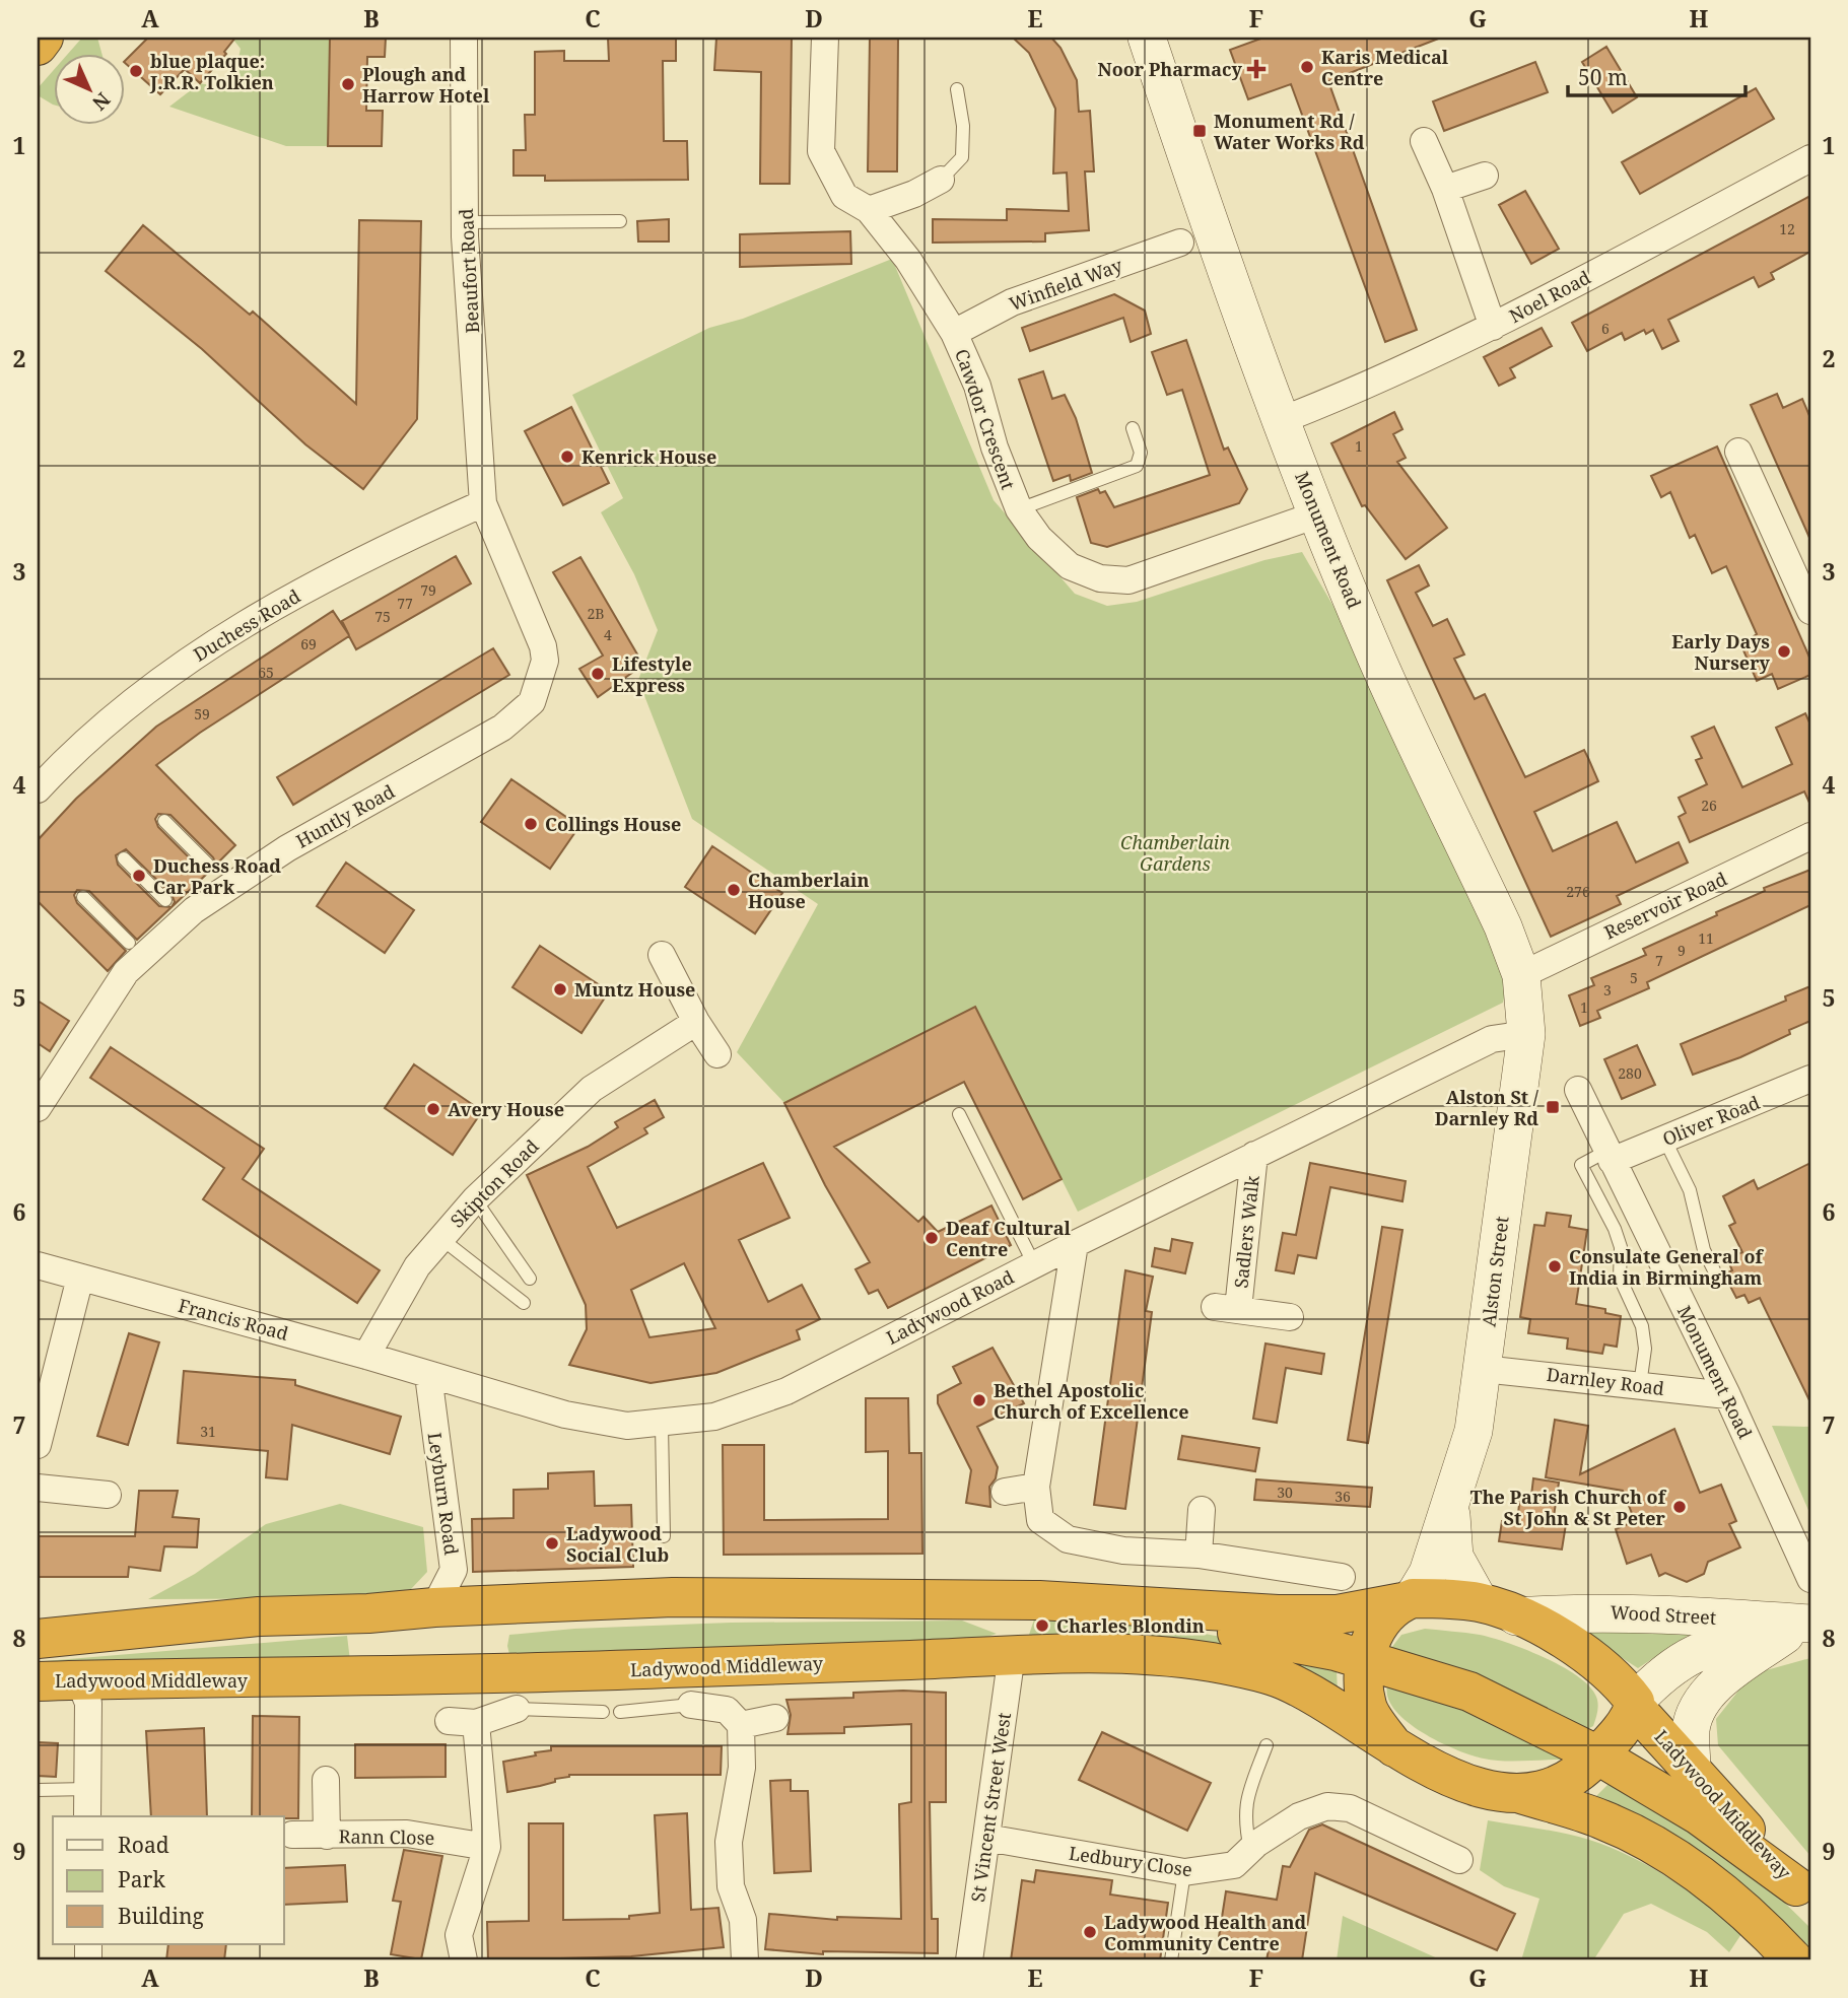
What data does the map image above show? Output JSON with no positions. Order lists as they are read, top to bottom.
{
  "streets": {
    "highway": ["Ladywood Middleway"],
    "main road": ["Monument Road", "Alston Street", "Wood Street"],
    "street": [
      "Beaufort Road",
      "Winfield Way",
      "Noel Road",
      "Cawdor Crescent",
      "Duchess Road",
      "Huntly Road",
      "Reservoir Road",
      "Oliver Road",
      "Skipton Road",
      "Sadlers Walk",
      "Ladywood Road",
      "Francis Road",
      "Darnley Road",
      "Leyburn Road",
      "St Vincent Street West",
      "Rann Close",
      "Ledbury Close"
    ]
  },
  "crossings": [
    ["Beaufort Road", "Duchess Road"],
    ["Beaufort Road", "Huntly Road"],
    ["Winfield Way", "Cawdor Crescent"],
    ["Noel Road", "Monument Road"],
    ["Cawdor Crescent", "Monument Road"],
    ["Monument Road", "Reservoir Road"],
    ["Monument Road", "Oliver Road"],
    ["Monument Road", "Alston Street"],
    ["Monument Road", "Ladywood Road"],
    ["Monument Road", "Darnley Road"],
    ["Duchess Road", "Huntly Road"],
    ["Skipton Road", "Francis Road"],
    ["Sadlers Walk", "Ladywood Road"],
    ["Alston Street", "Ladywood Road"],
    ["Alston Street", "Darnley Road"],
    ["Alston Street", "Ladywood Middleway"],
    ["Ladywood Road", "Francis Road"],
    ["Ladywood Road", "Leyburn Road"],
    ["Francis Road", "Leyburn Road"],
    ["Wood Street", "Ladywood Middleway"],
    ["Ladywood Middleway", "St Vincent Street West"],
    ["St Vincent Street West", "Ledbury Close"]
  ],
  "parks": ["Chamberlain Gardens"],
  "places": {
    "other": [
      "Karis Medical Centre",
      "blue plaque: J.R.R. Tolkien",
      "Plough and Harrow Hotel",
      "Kenrick House",
      "Early Days Nursery",
      "Lifestyle Express",
      "Collings House",
      "Duchess Road Car Park",
      "Chamberlain House",
      "Muntz House",
      "Avery House",
      "Deaf Cultural Centre",
      "Consulate General of India in Birmingham",
      "Bethel Apostolic Church of Excellence",
      "The Parish Church of St John & St Peter",
      "Ladywood Social Club",
      "Charles Blondin",
      "Ladywood Health and Community Centre"
    ],
    "health": ["Noor Pharmacy"],
    "transit": ["Monument Rd / Water Works Rd", "Alston St / Darnley Rd"]
  },
  "house_numbers": [
    "12",
    "6",
    "1",
    "79",
    "77",
    "2B",
    "75",
    "4",
    "69",
    "65",
    "59",
    "26",
    "276",
    "11",
    "9",
    "7",
    "5",
    "3",
    "1",
    "280",
    "31",
    "30",
    "36"
  ],
  "legend": ["Road", "Park", "Building"],
  "scale_bar": "50 m",
  "north": "bottom right",
  "grid": {
    "columns": [
      "A",
      "B",
      "C",
      "D",
      "E",
      "F",
      "G",
      "H"
    ],
    "rows": [
      "1",
      "2",
      "3",
      "4",
      "5",
      "6",
      "7",
      "8",
      "9"
    ]
  }
}
